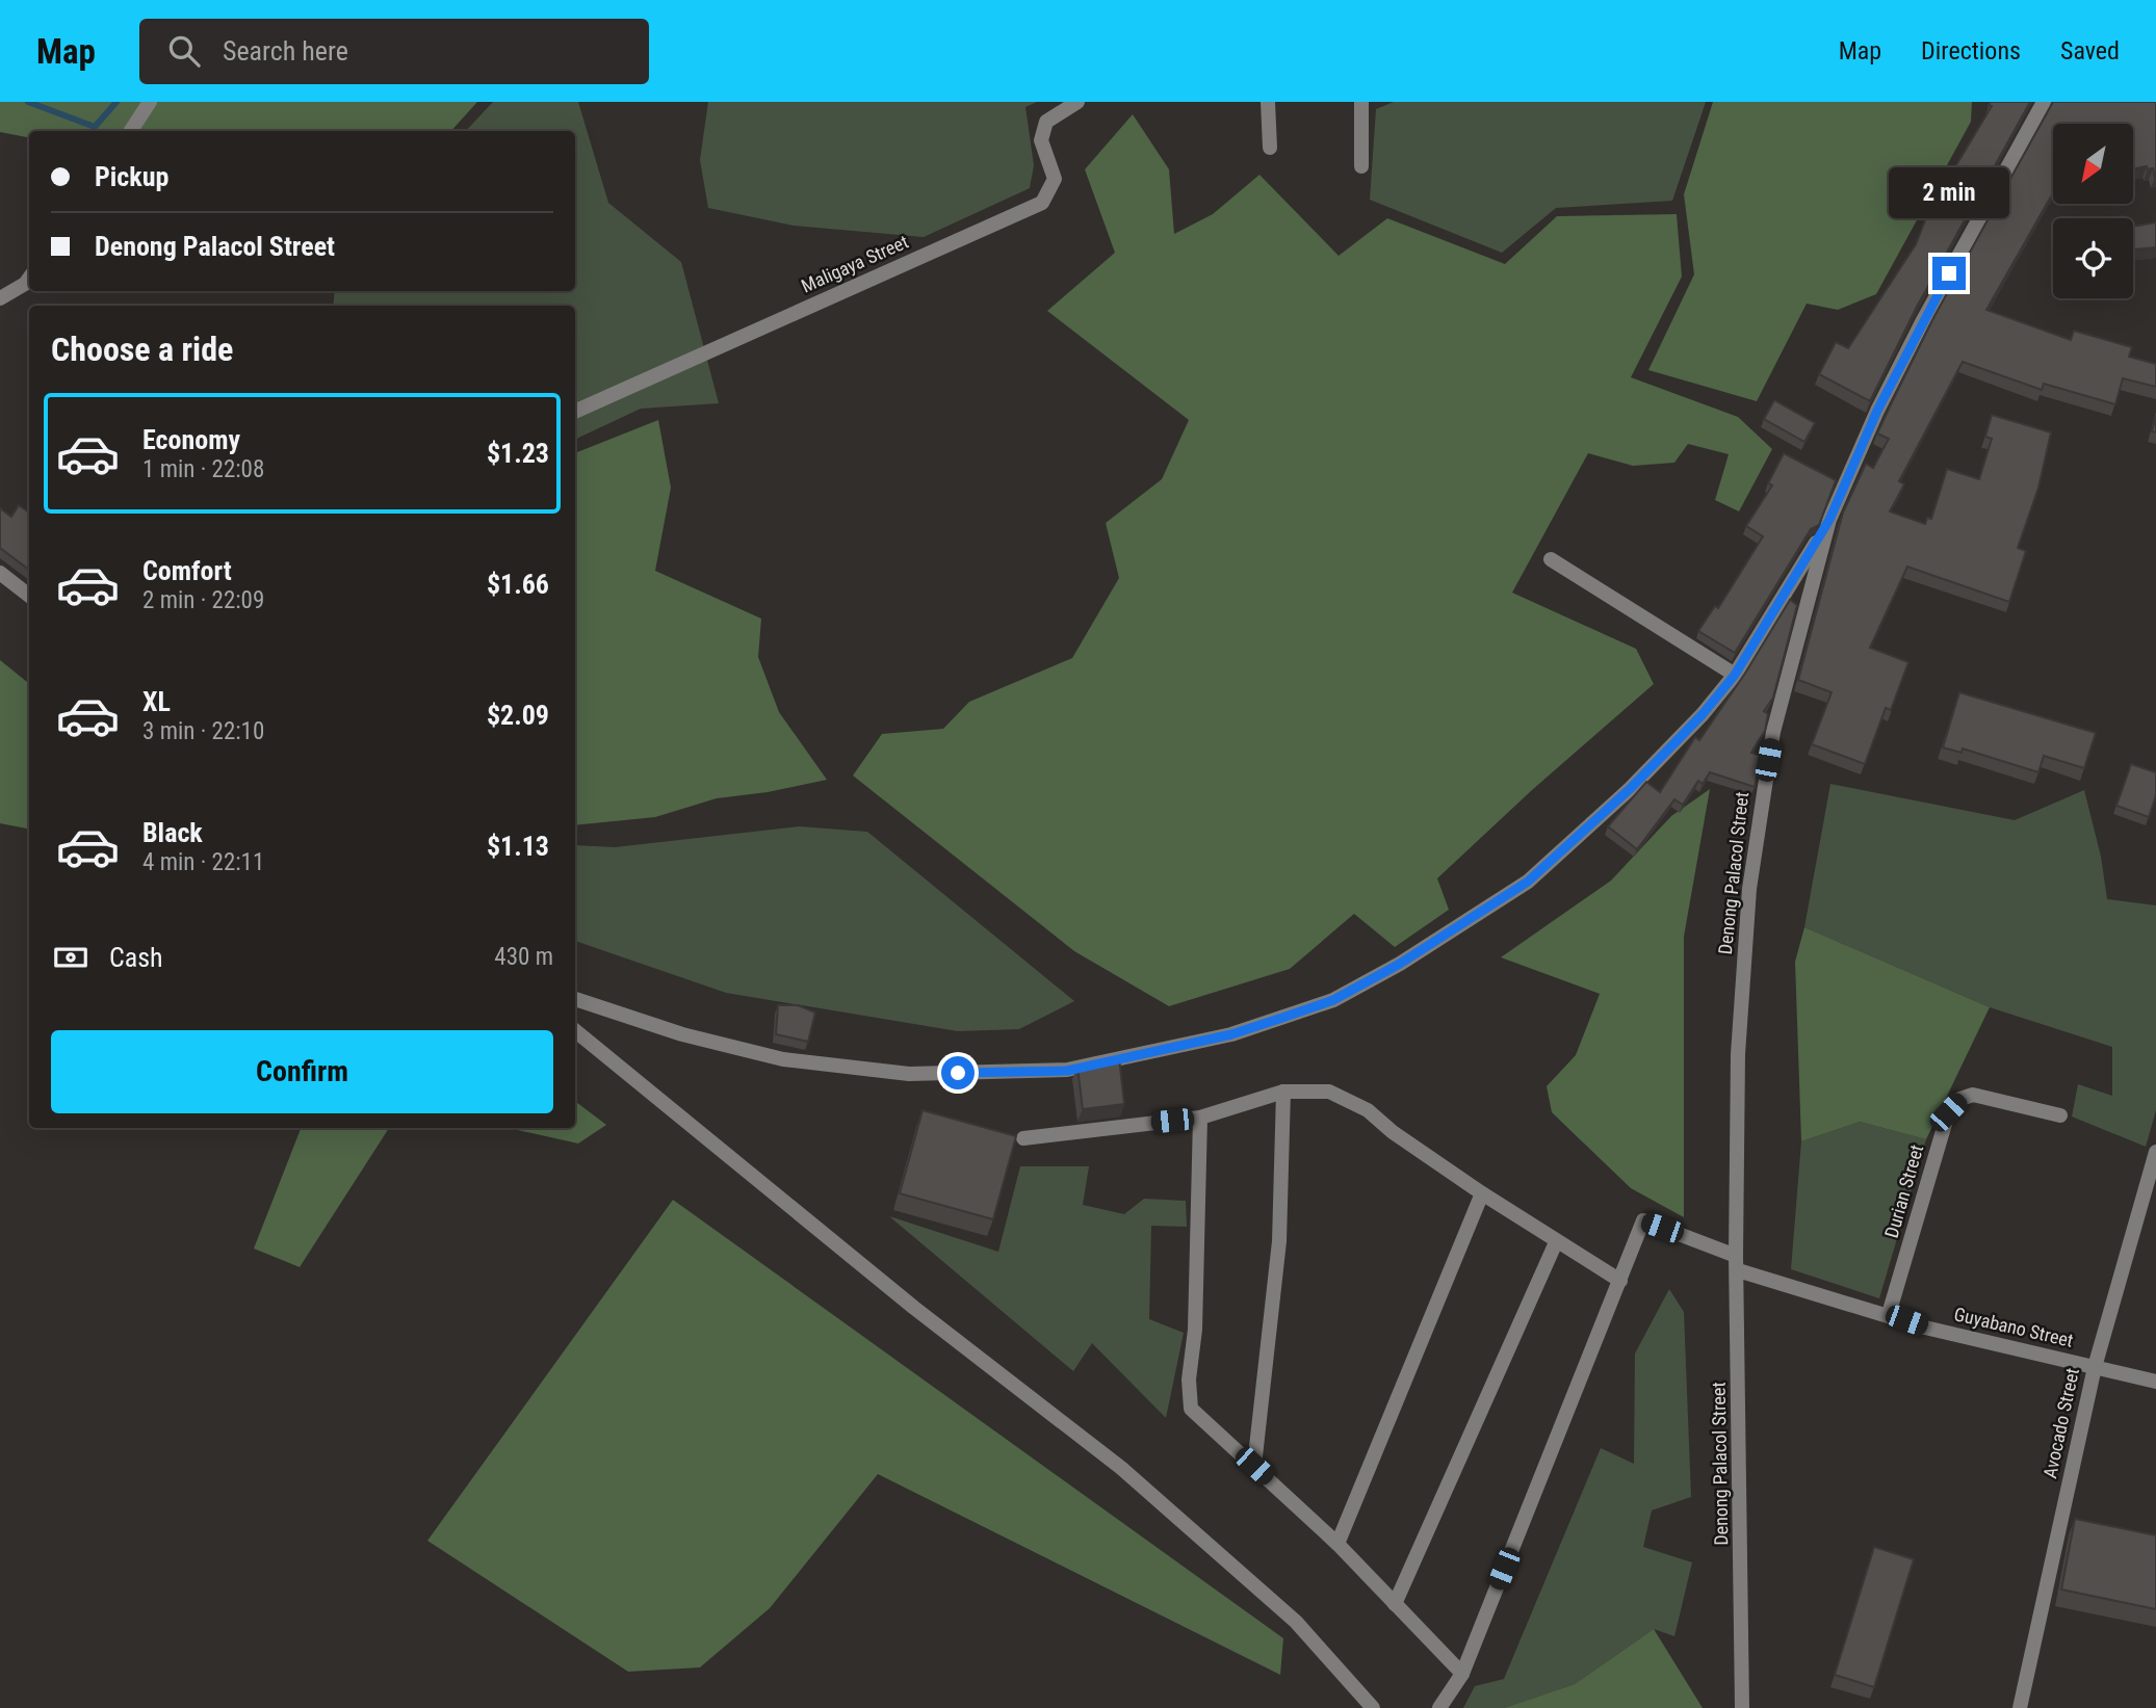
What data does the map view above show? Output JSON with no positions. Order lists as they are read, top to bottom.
{
  "streets": {
    "street": [
      "Maligaya Street",
      "Denong Palacol Street",
      "Durian Street",
      "Guyabano Street",
      "Avocado Street"
    ]
  },
  "crossings": [
    ["Denong Palacol Street", "Guyabano Street"],
    ["Durian Street", "Guyabano Street"],
    ["Guyabano Street", "Avocado Street"]
  ],
  "north": "bottom left",
  "page": {
    "header": "Map",
    "search": "Search here",
    "nav": ["Map", "Directions", "Saved"],
    "banner": ["Pickup", "Denong Palacol Street"],
    "bubble": "2 min",
    "heading": "Choose a ride",
    "list": [
      {
        "name": "Economy",
        "note": "1 min · 22:08",
        "value": "$1.23"
      },
      {
        "name": "Comfort",
        "note": "2 min · 22:09",
        "value": "$1.66"
      },
      {
        "name": "XL",
        "note": "3 min · 22:10",
        "value": "$2.09"
      },
      {
        "name": "Black",
        "note": "4 min · 22:11",
        "value": "$1.13"
      }
    ],
    "pay": ["Cash", "430 m"],
    "buttons": "Confirm"
  }
}
